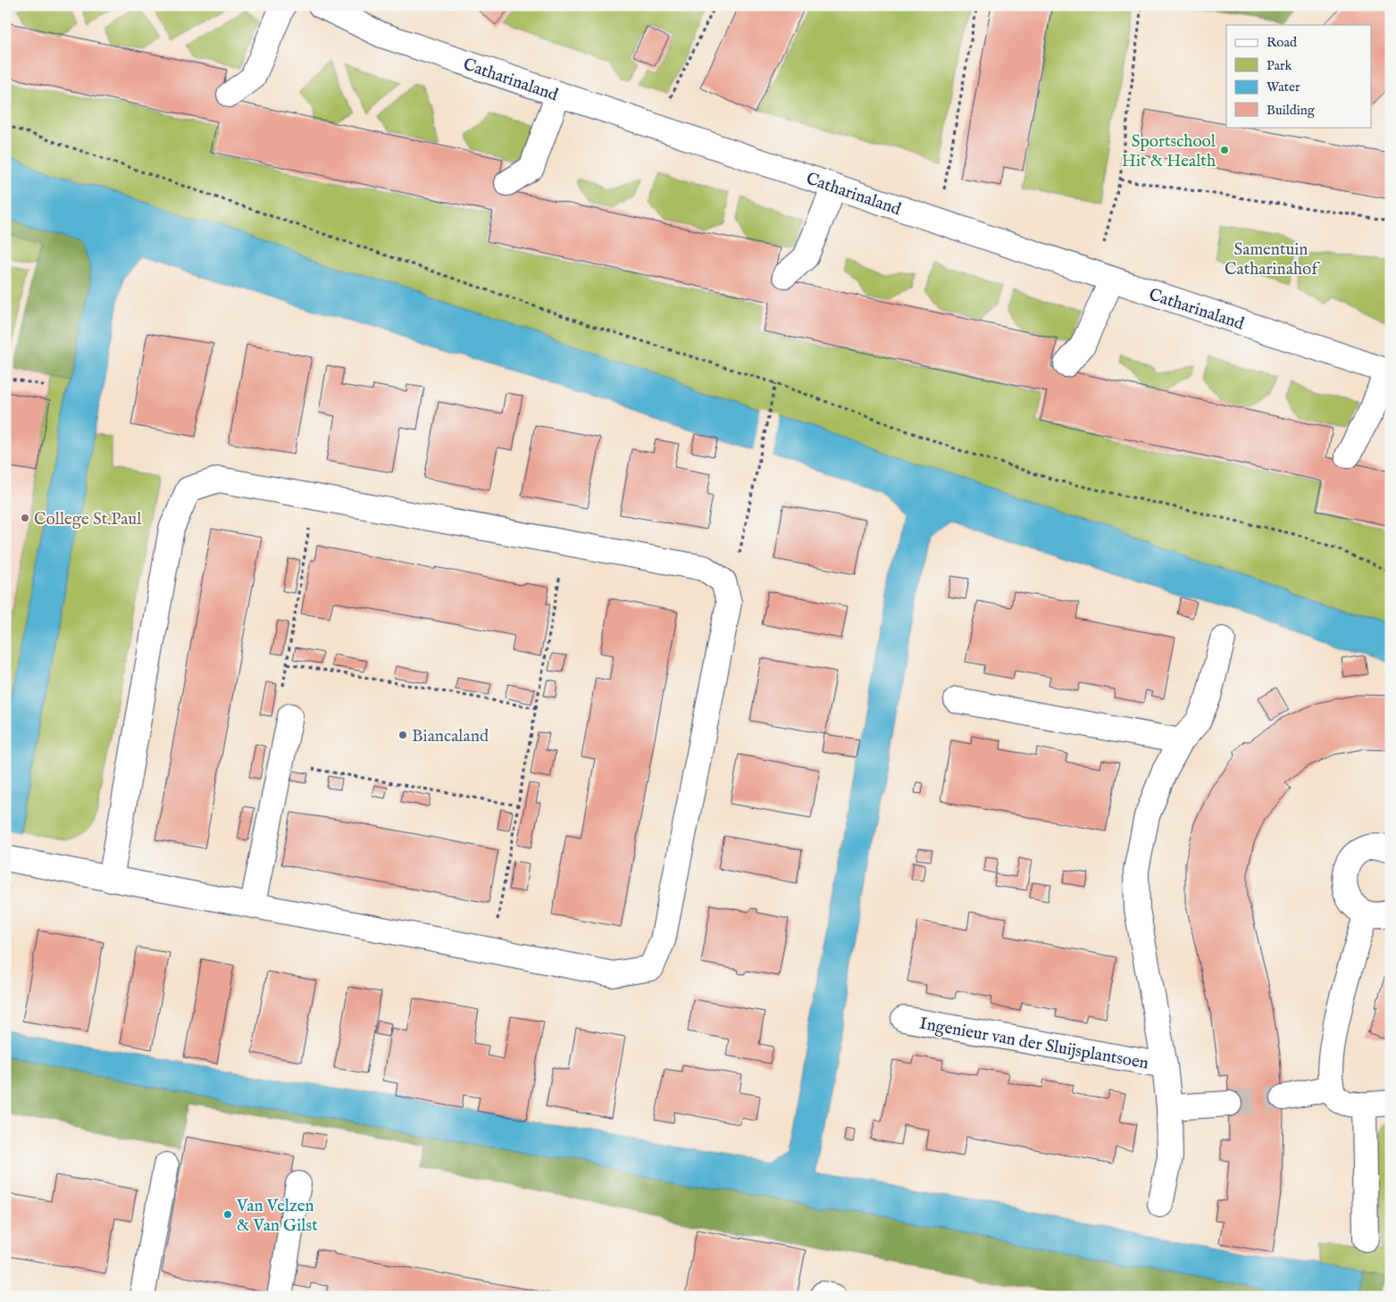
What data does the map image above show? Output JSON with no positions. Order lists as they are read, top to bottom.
{
  "streets": {
    "street": ["Catharinaland", "Ingenieur van der Sluijsplantsoen"]
  },
  "parks": ["Samentuin Catharinahof"],
  "places": [
    "Sportschool Hit & Health",
    "College St.Paul",
    "Biancaland",
    "Van Velzen & Van Gilst"
  ],
  "legend": [
    "Road",
    "Park",
    "Water",
    "Building"
  ]
}
